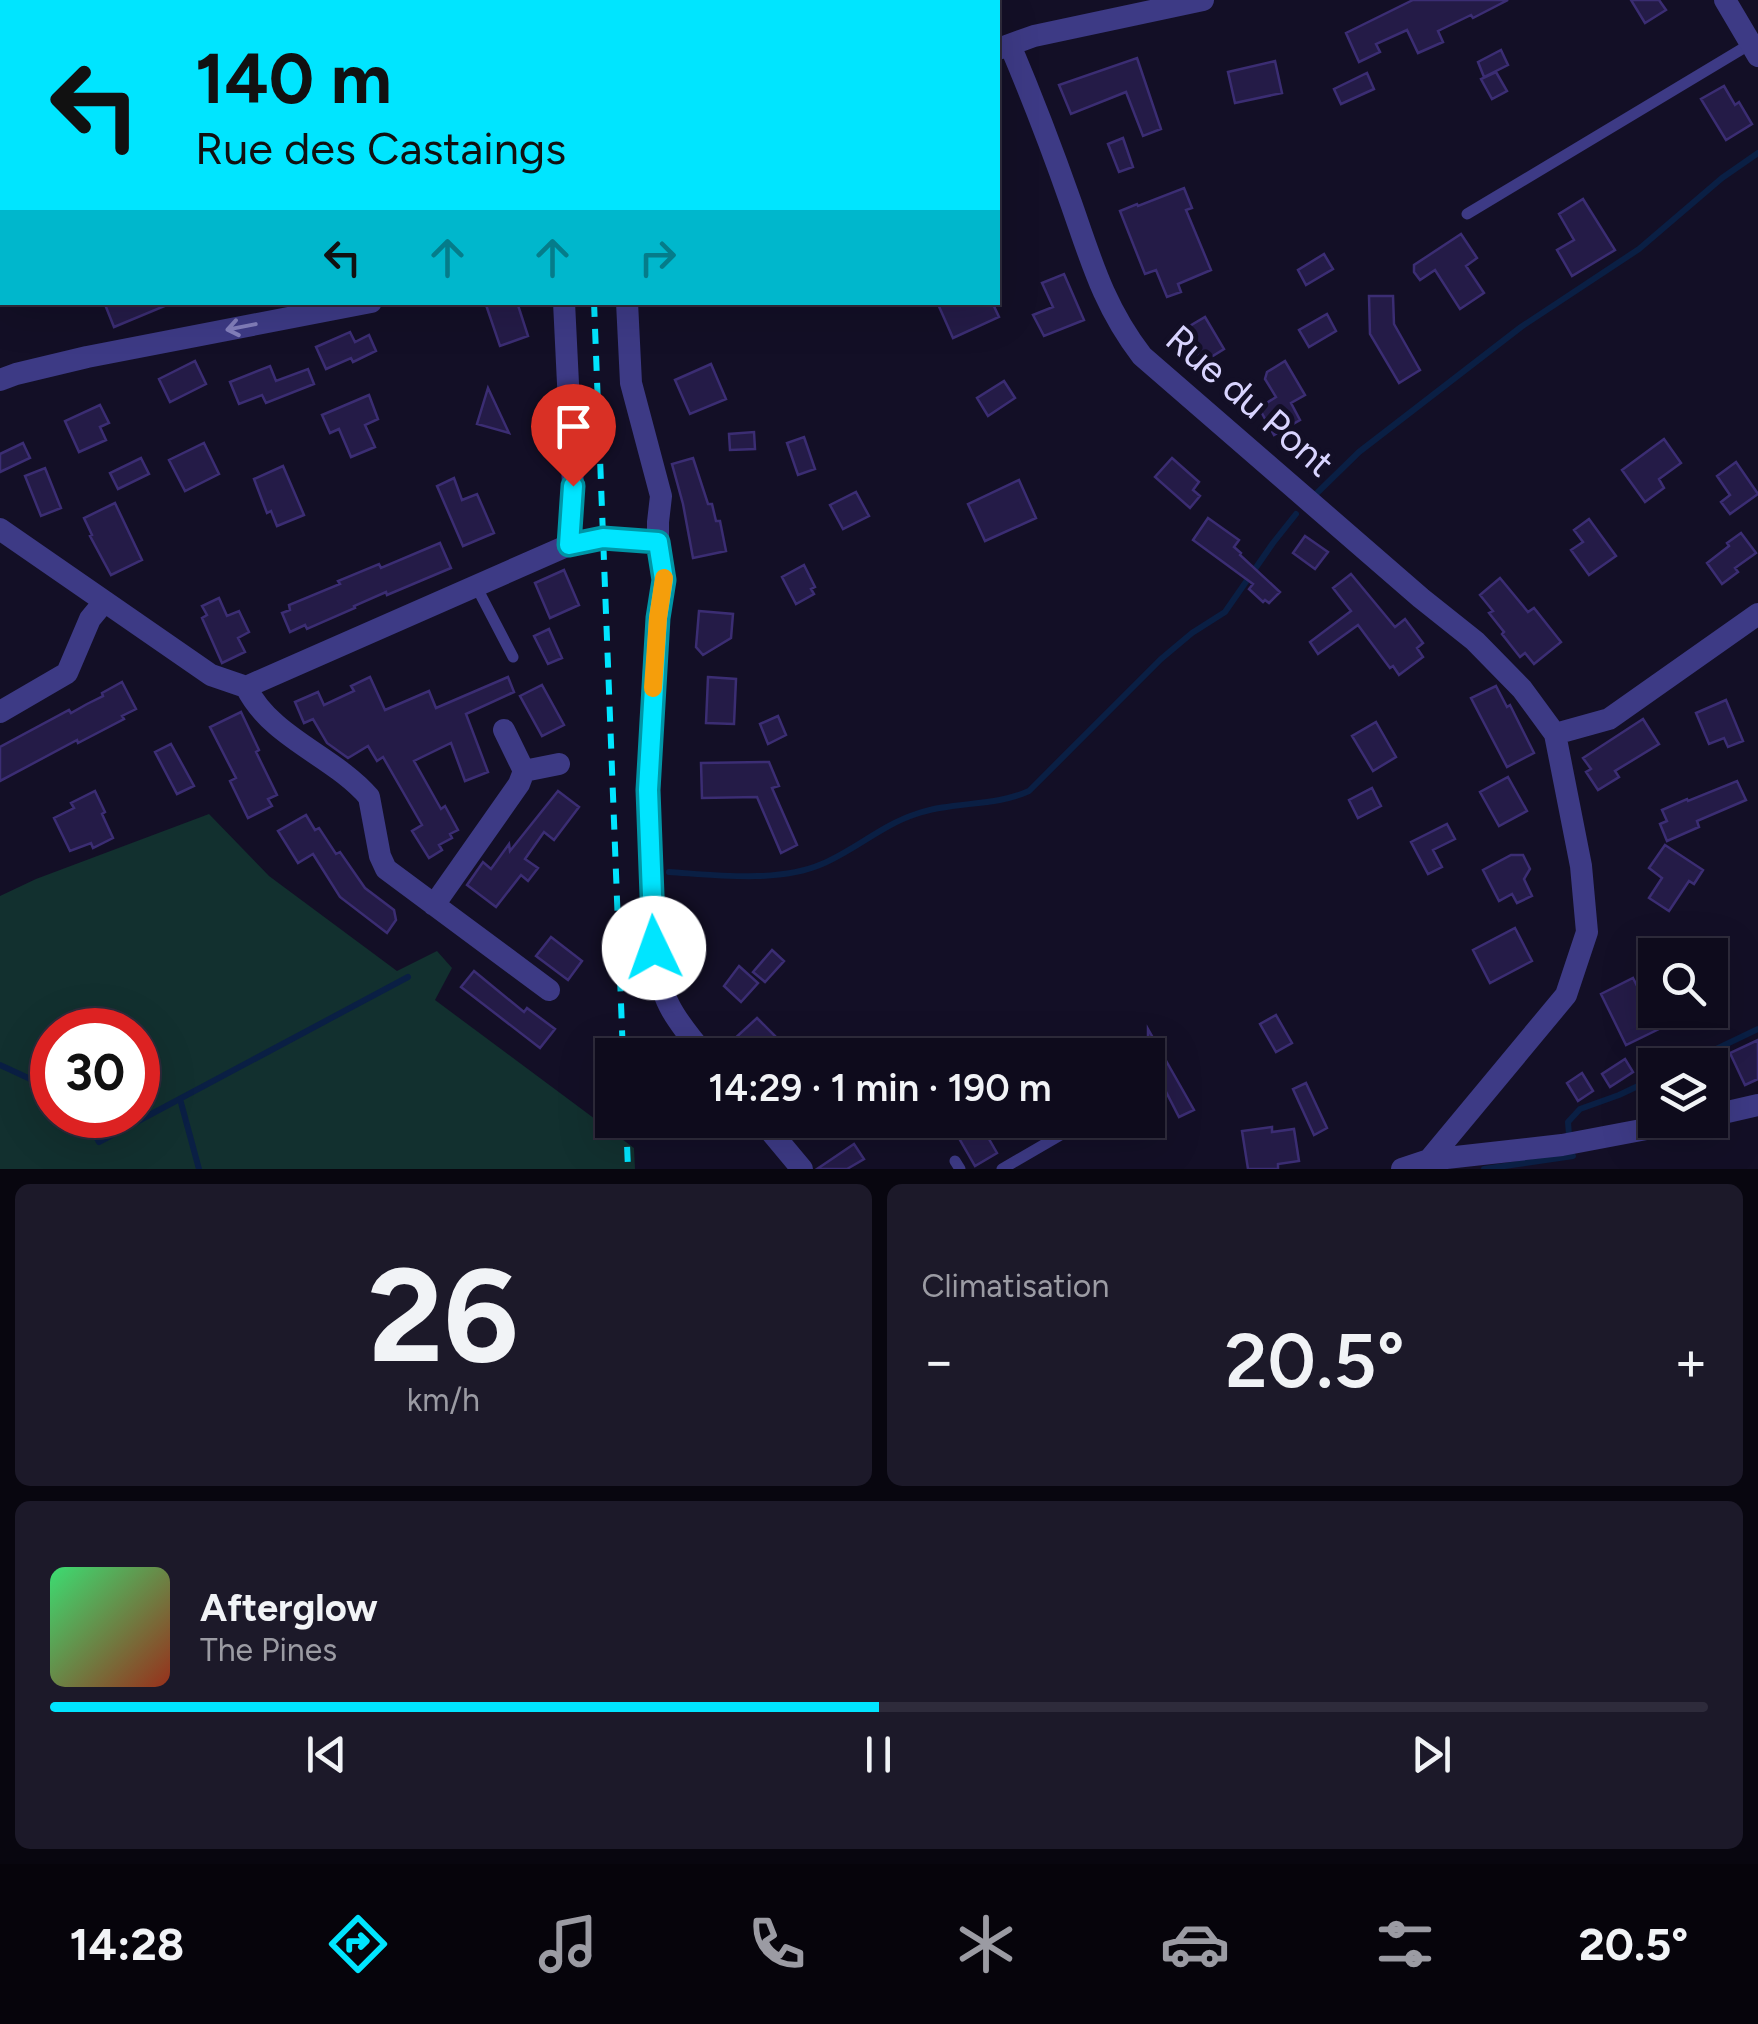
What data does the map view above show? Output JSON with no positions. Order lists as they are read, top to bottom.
{
  "streets": {
    "street": ["Rue du Pont"]
  },
  "page": {
    "turn": ["140 m", "Rue des Castaings"],
    "limit": "30",
    "trip": "14:29 · 1 min · 190 m",
    "tile": [
      ["26", "km/h"],
      "Climatisation"
    ],
    "heat": ["−", "20.5°", "+"],
    "song": ["Afterglow", "The Pines"],
    "tabs": ["14:28", "20.5°"]
  }
}
